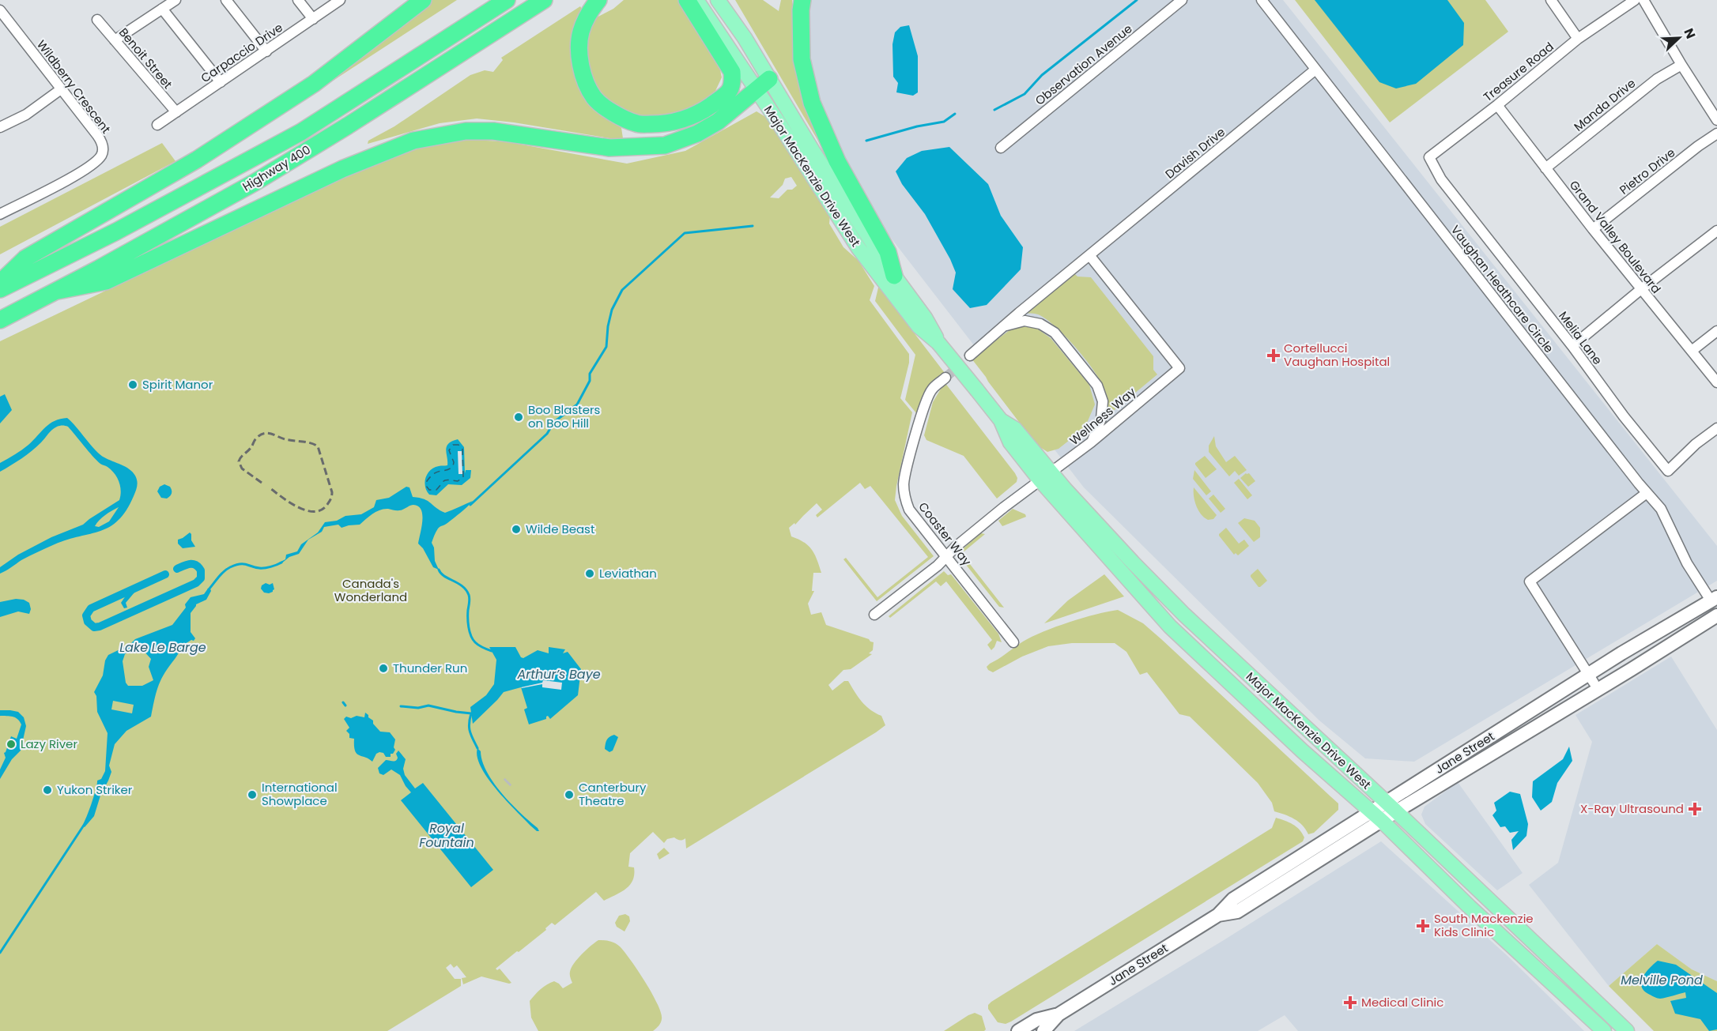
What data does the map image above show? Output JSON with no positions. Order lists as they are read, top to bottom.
{
  "streets": {
    "highway": ["Highway 400"],
    "main road": ["Major MacKenzie Drive West", "Jane Street"],
    "street": [
      "Carpaccio Drive",
      "Benoit Street",
      "Observation Avenue",
      "Treasure Road",
      "Wildberry Crescent",
      "Manda Drive",
      "Davish Drive",
      "Pietro Drive",
      "Grand Valley Boulevard",
      "Vaughan Heathcare Circle",
      "Melia Lane",
      "Wellness Way",
      "Coaster Way"
    ]
  },
  "crossings": [
    ["Carpaccio Drive", "Benoit Street"],
    ["Treasure Road", "Grand Valley Boulevard"],
    ["Treasure Road", "Melia Lane"],
    ["Manda Drive", "Grand Valley Boulevard"],
    ["Davish Drive", "Vaughan Heathcare Circle"],
    ["Davish Drive", "Wellness Way"],
    ["Pietro Drive", "Grand Valley Boulevard"],
    ["Major MacKenzie Drive West", "Wellness Way"],
    ["Major MacKenzie Drive West", "Jane Street"],
    ["Vaughan Heathcare Circle", "Jane Street"],
    ["Wellness Way", "Coaster Way"]
  ],
  "water": [
    "Lake Le Barge",
    "Arthur’s Baye",
    "Royal Fountain",
    "Melville Pond"
  ],
  "parks": ["Canada's Wonderland"],
  "places": {
    "health": [
      "Cortellucci Vaughan Hospital",
      "X-Ray Ultrasound",
      "South Mackenzie Kids Clinic",
      "Medical Clinic"
    ],
    "other": [
      "Spirit Manor",
      "Boo Blasters on Boo Hill",
      "Wilde Beast",
      "Leviathan",
      "Thunder Run",
      "Lazy River",
      "Yukon Striker",
      "International Showplace",
      "Canterbury Theatre"
    ]
  },
  "north": "top right"
}
